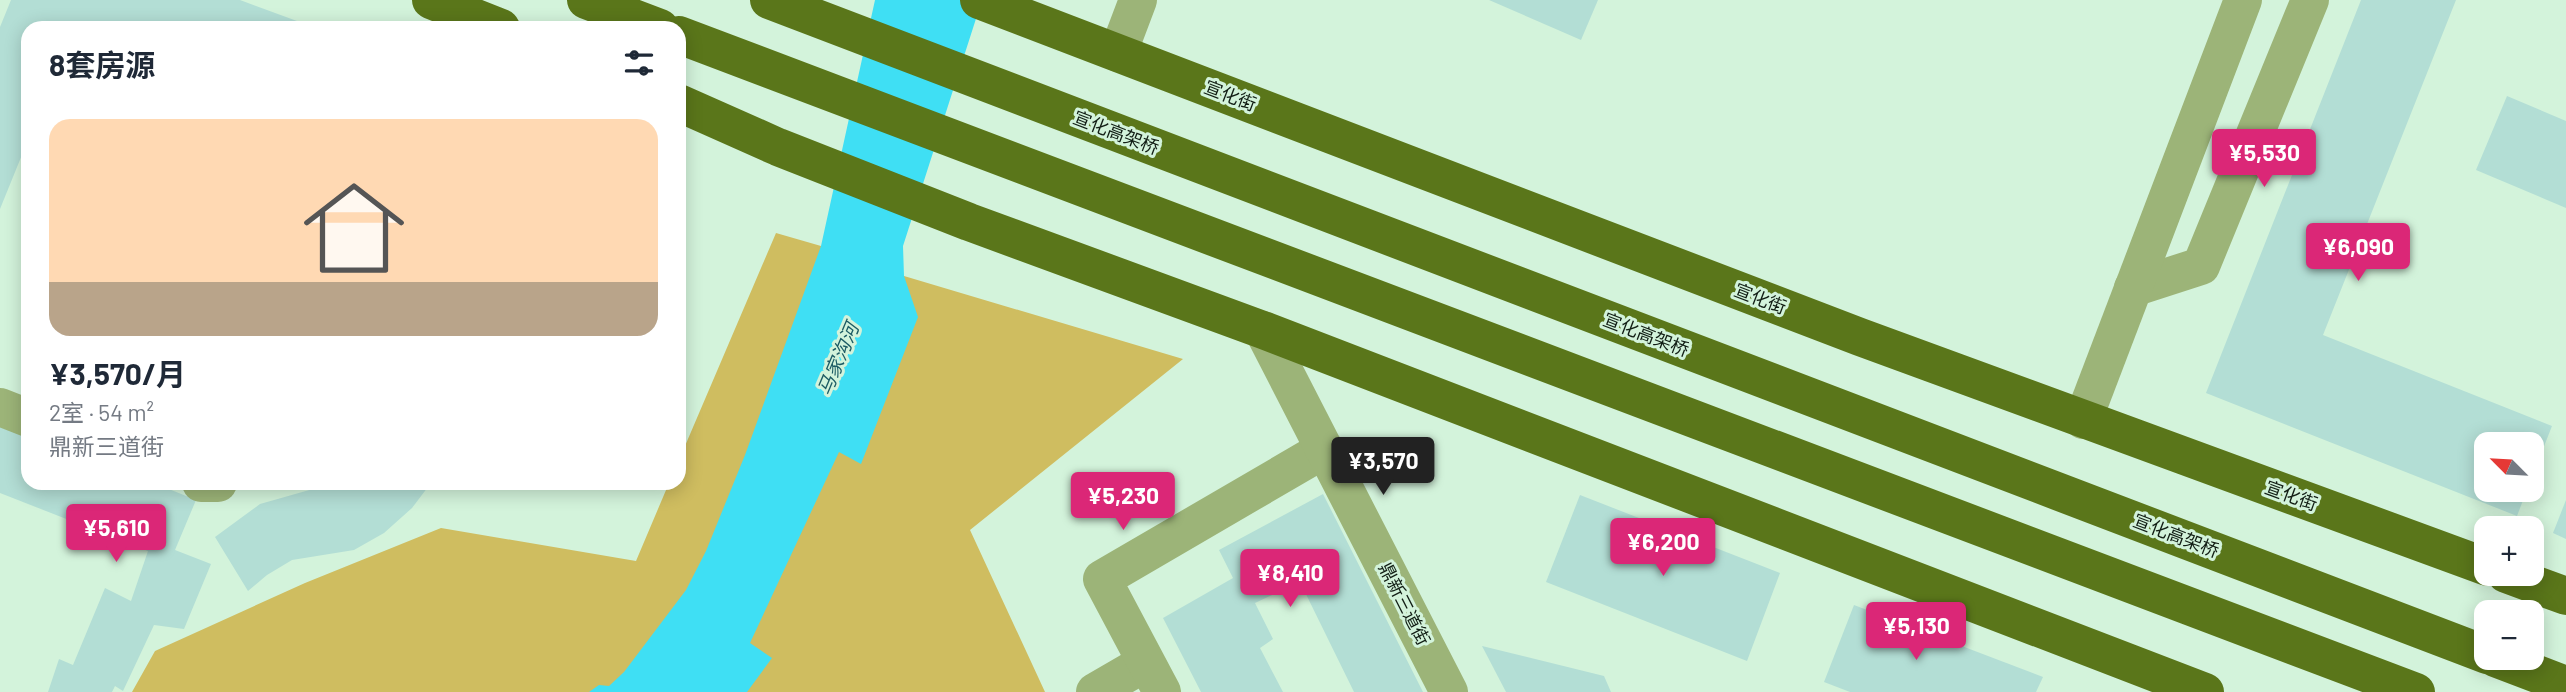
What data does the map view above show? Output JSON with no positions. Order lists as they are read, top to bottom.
{
  "streets": {
    "highway": ["宣化街", "宣化高架桥"],
    "street": ["鼎新三道街"]
  },
  "water": ["马家沟河"],
  "north": "top left",
  "page": {
    "heading": "8套房源",
    "list": [
      {
        "name": "¥3,570/月",
        "note": "2室 · 54 m² · 鼎新三道街"
      }
    ],
    "price": [
      "¥5,530",
      "¥6,090",
      "¥3,570",
      "¥5,230",
      "¥5,610",
      "¥6,200",
      "¥8,410",
      "¥5,130"
    ],
    "map_buttons": ["+", "−"]
  }
}
